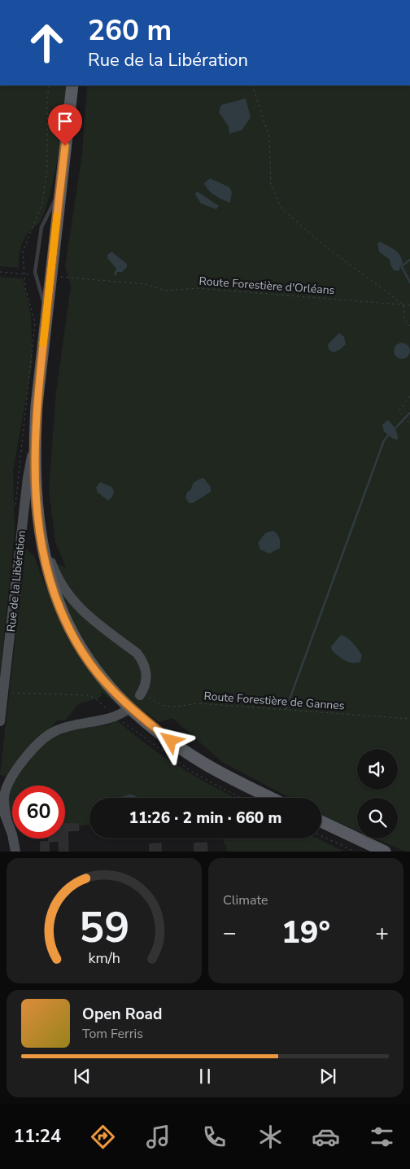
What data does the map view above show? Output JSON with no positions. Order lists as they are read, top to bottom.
{
  "streets": {
    "main road": ["Rue de la Libération"],
    "path": ["Route Forestière d'Orléans", "Route Forestière de Gannes"]
  },
  "crossings": [
    ["Route Forestière d'Orléans", "Rue de la Libération"],
    ["Rue de la Libération", "Route Forestière de Gannes"]
  ],
  "page": {
    "turn": ["260 m", "Rue de la Libération"],
    "limit": "60",
    "trip": "11:26 · 2 min · 660 m",
    "tile": "Climate",
    "heat": ["−", "19°", "+"],
    "song": ["Open Road", "Tom Ferris"],
    "tabs": "11:24",
    "gauge": ["59", "km/h"]
  }
}
